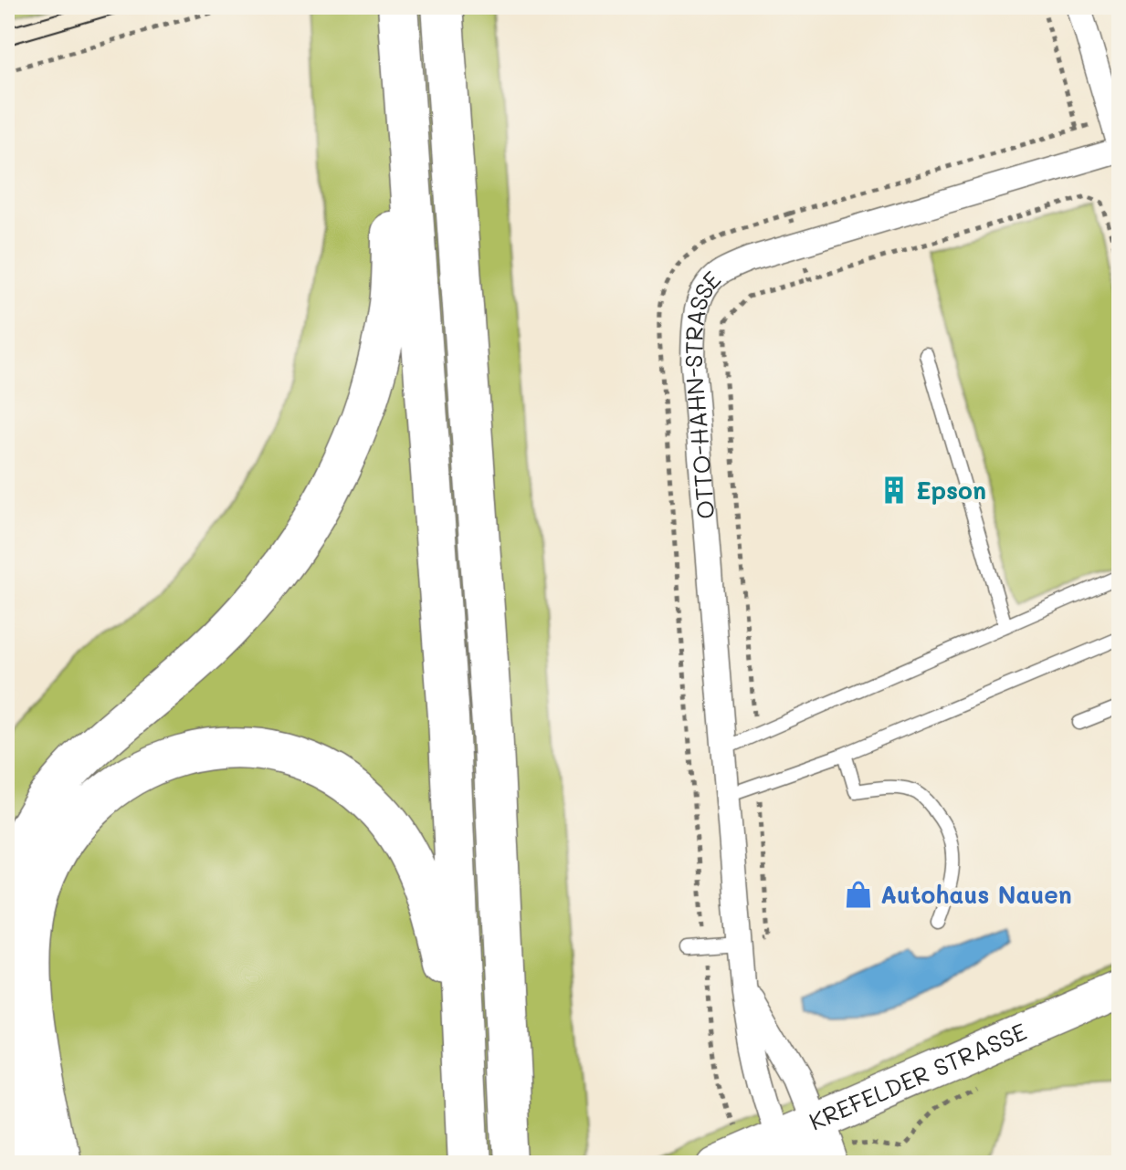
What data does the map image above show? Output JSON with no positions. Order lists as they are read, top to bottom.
{
  "streets": {
    "main road": ["KREFELDER STRASSE"],
    "street": ["OTTO-HAHN-STRASSE"]
  },
  "crossings": [
    ["OTTO-HAHN-STRASSE", "KREFELDER STRASSE"]
  ],
  "places": {
    "building": ["Epson"],
    "shop": ["Autohaus Nauen"]
  }
}
